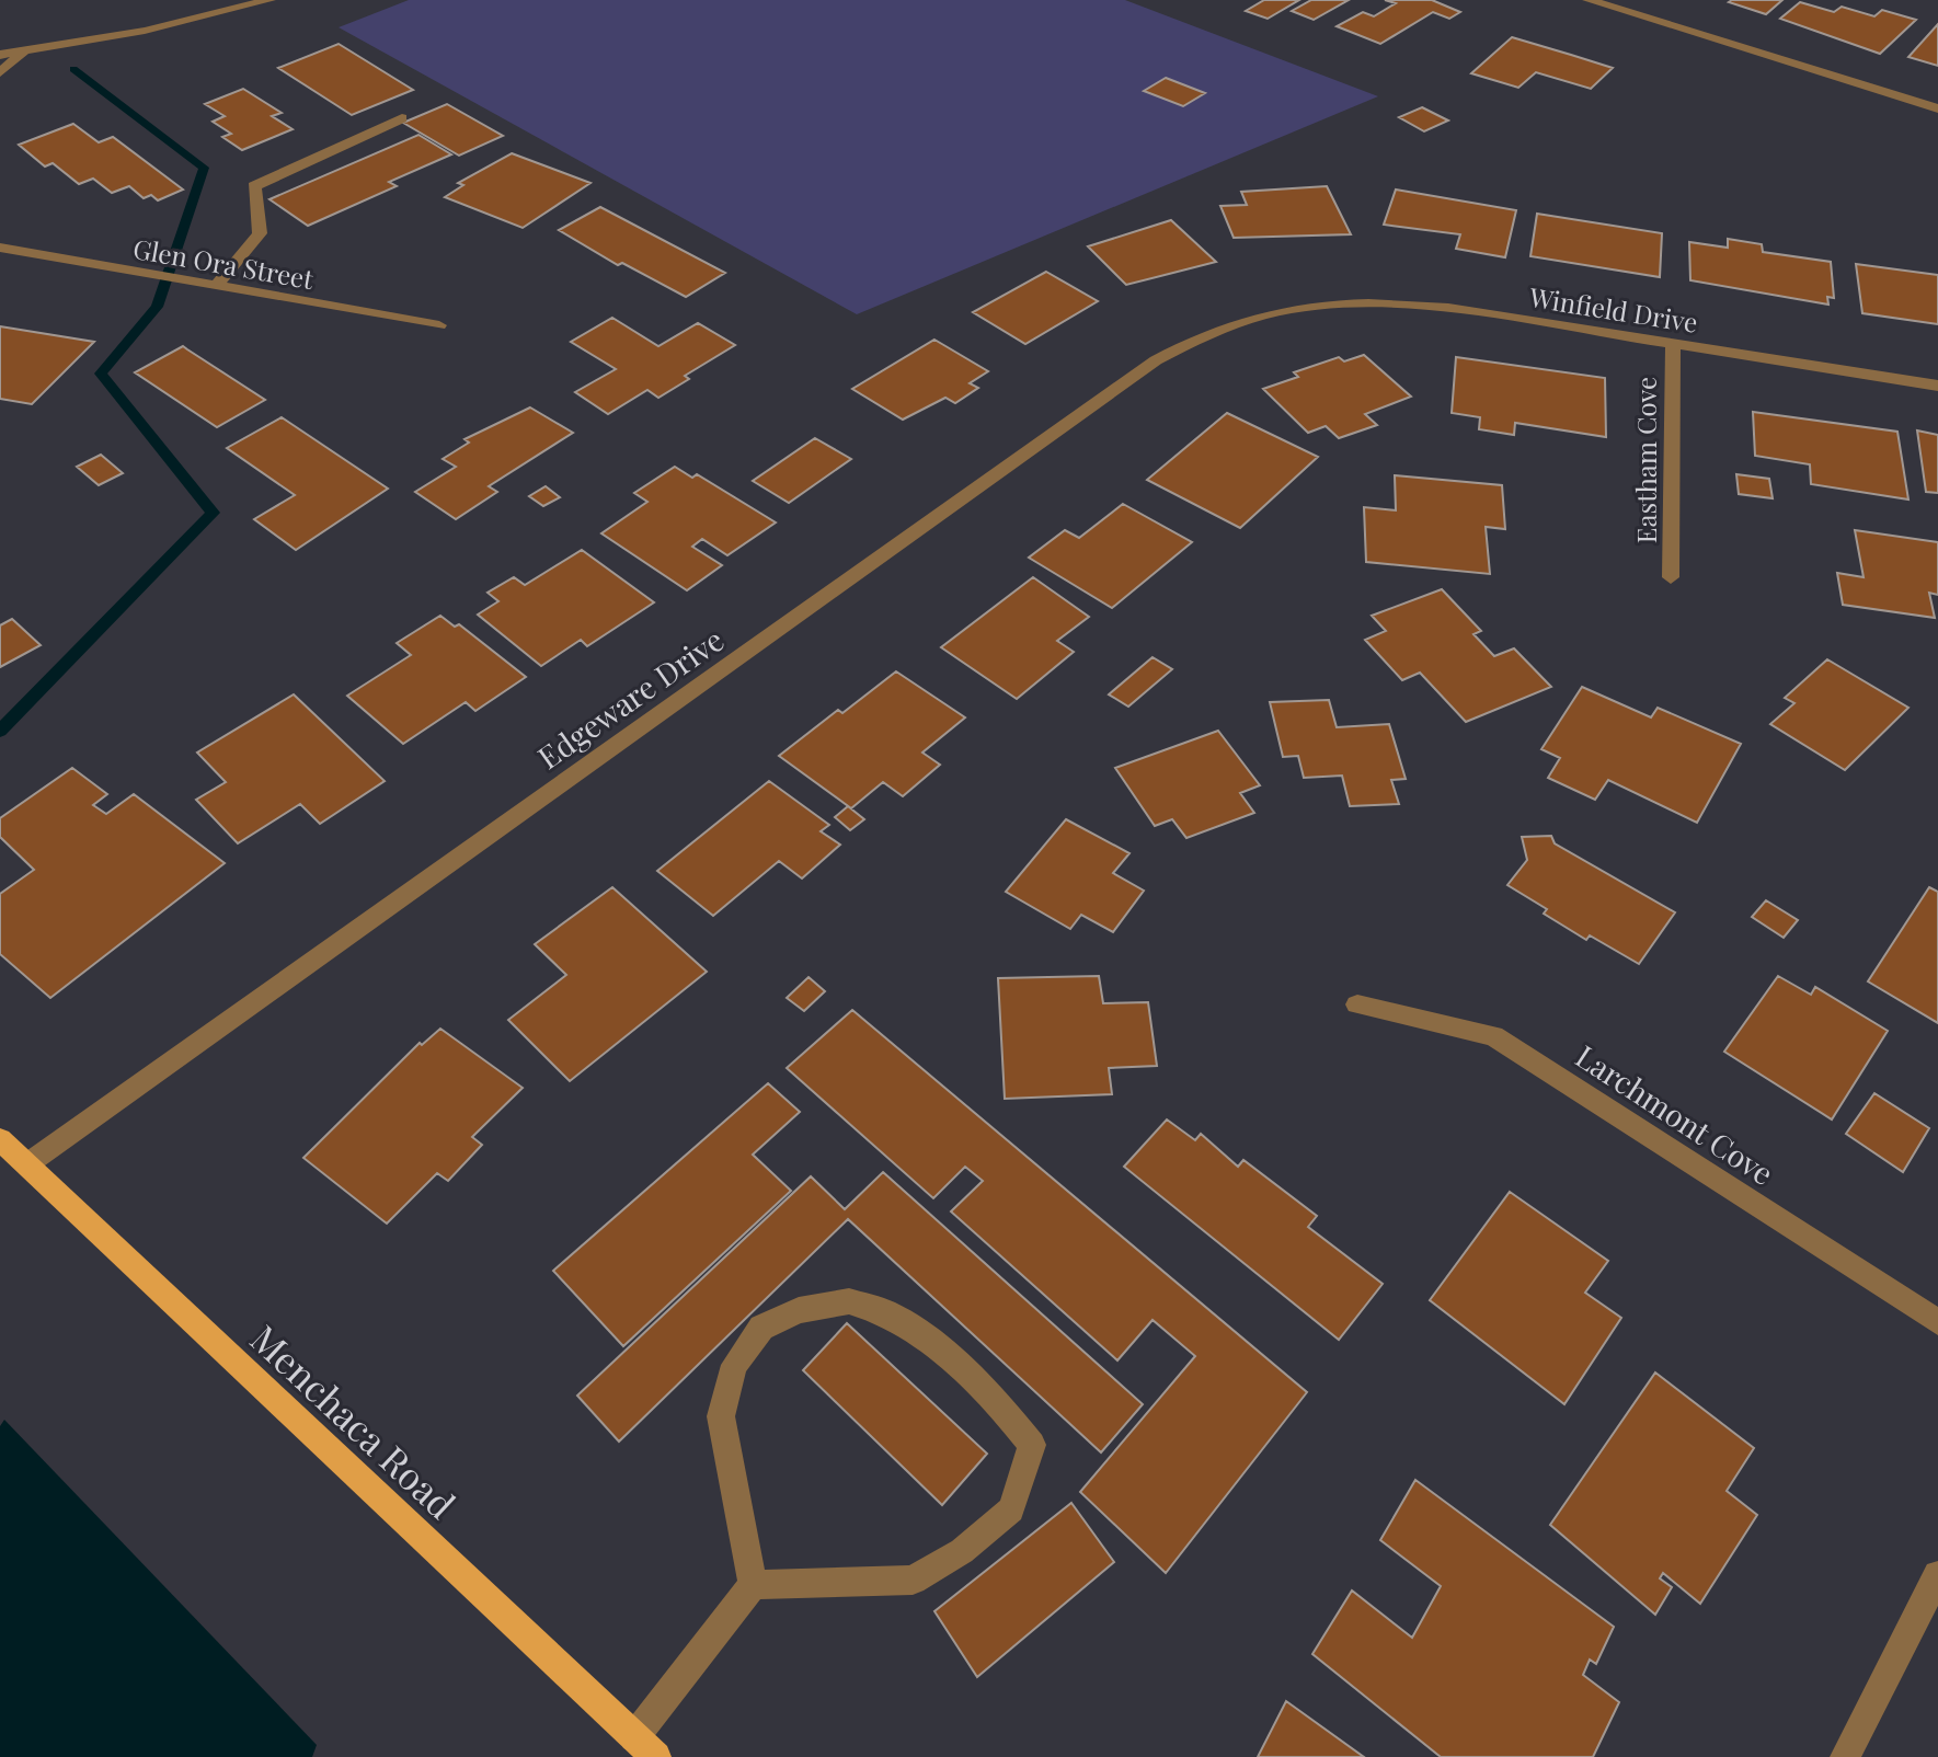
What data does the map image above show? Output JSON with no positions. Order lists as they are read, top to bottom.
{
  "streets": {
    "main road": ["Menchaca Road"],
    "street": [
      "Glen Ora Street",
      "Winfield Drive",
      "Eastham Cove",
      "Edgeware Drive",
      "Larchmont Cove"
    ]
  },
  "crossings": [
    ["Winfield Drive", "Eastham Cove"],
    ["Winfield Drive", "Edgeware Drive"],
    ["Edgeware Drive", "Menchaca Road"]
  ]
}
